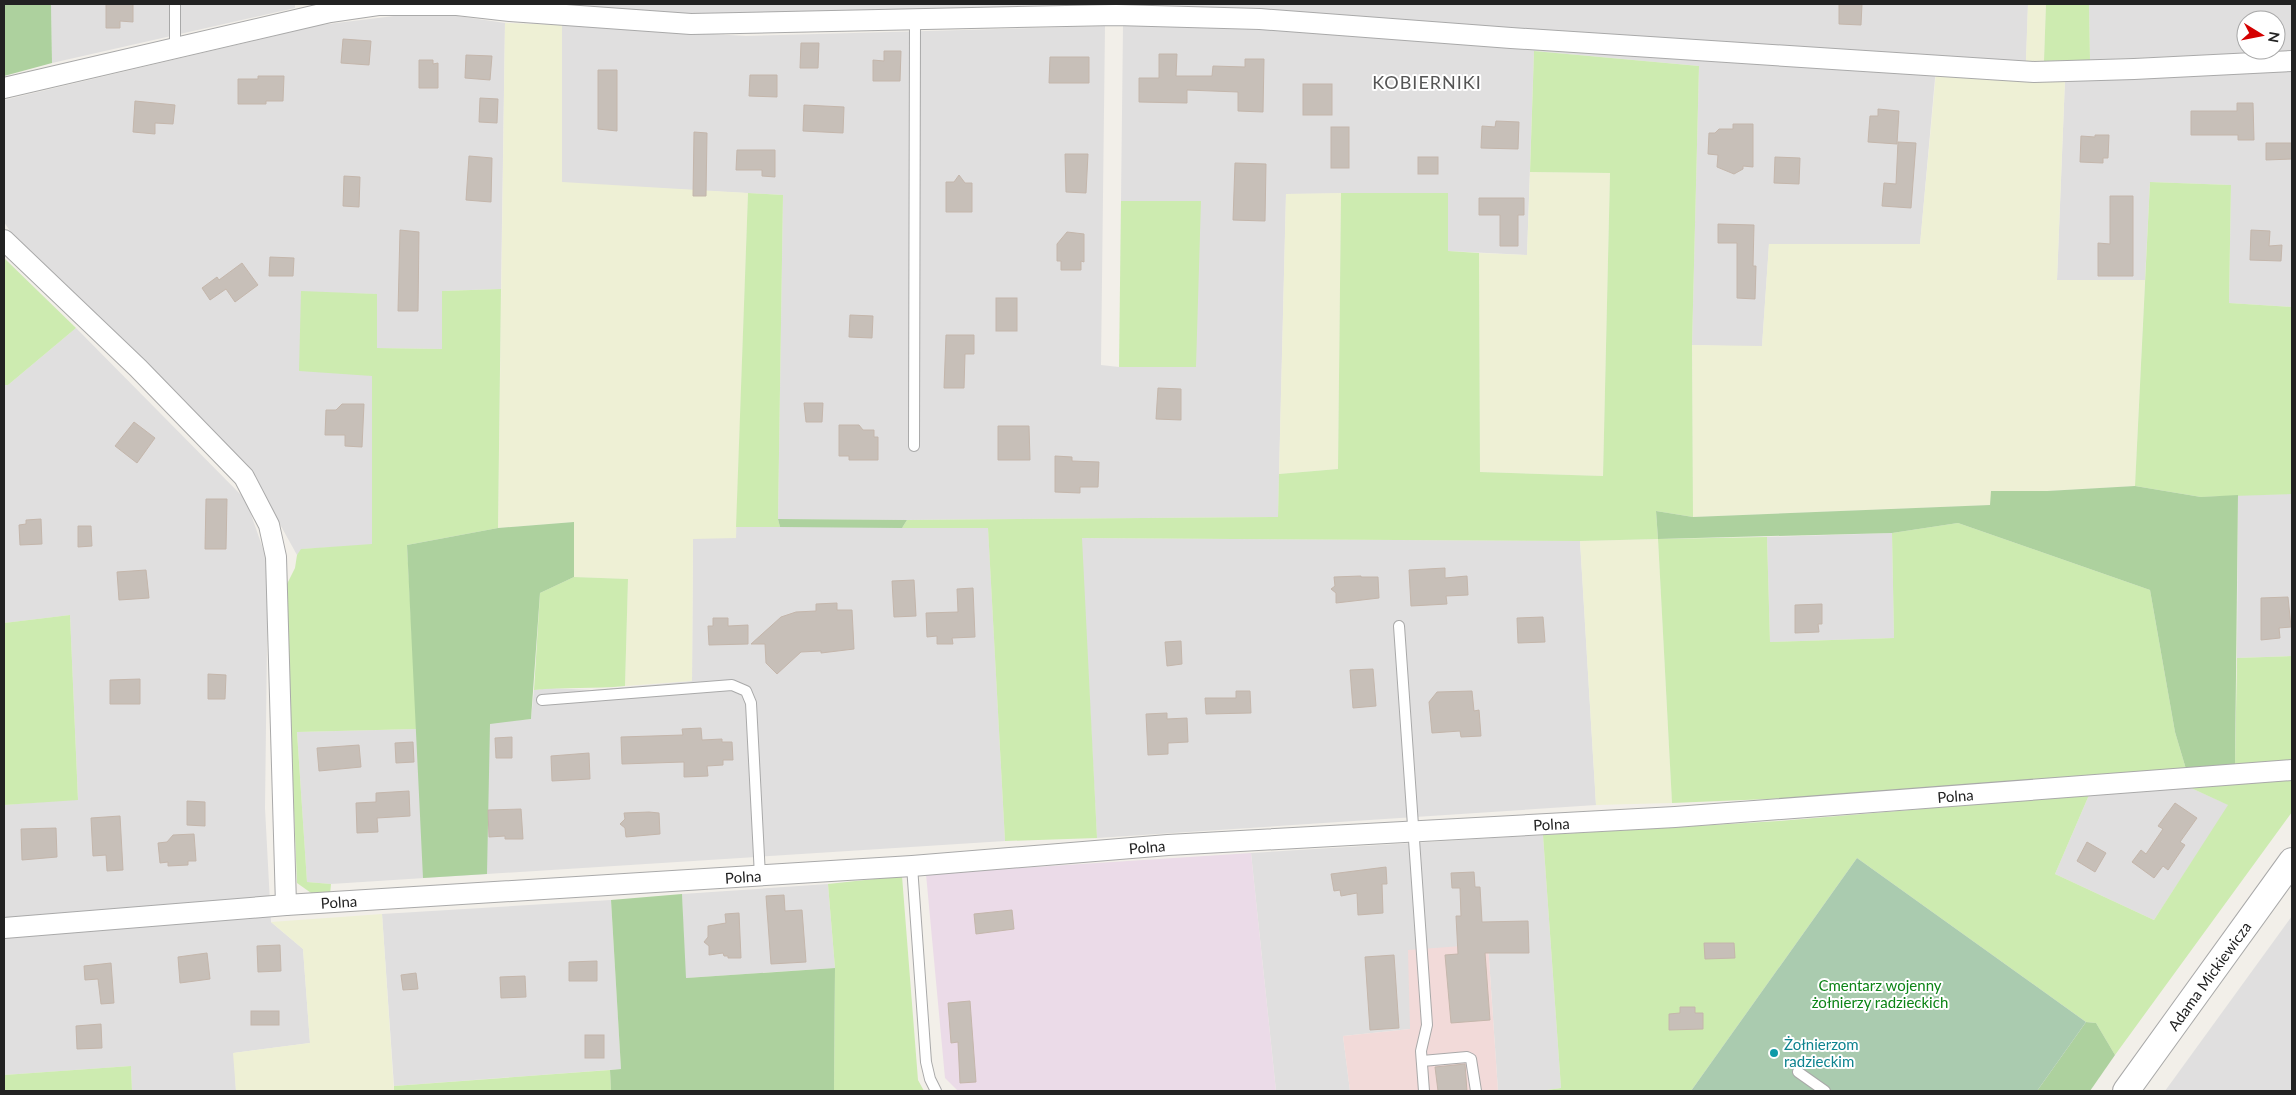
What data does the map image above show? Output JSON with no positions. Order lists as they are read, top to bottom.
{
  "streets": {
    "street": ["Polna", "Adama Mickiewicza"]
  },
  "districts": ["KOBIERNIKI"],
  "parks": ["Cmentarz wojenny żołnierzy radzieckich"],
  "places": ["Żołnierzom radzieckim"],
  "north": "right"
}
